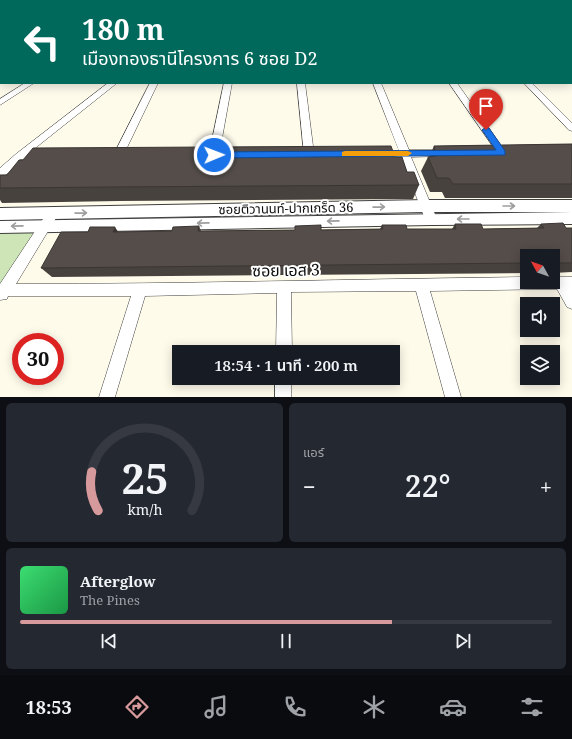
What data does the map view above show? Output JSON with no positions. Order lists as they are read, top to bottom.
{
  "streets": {
    "street": ["ซอยติวานนท์-ปากเกร็ด 36", "ซอย เอส 3"]
  },
  "north": "top left",
  "page": {
    "turn": ["180 m", "เมืองทองธานีโครงการ 6 ซอย D2"],
    "limit": "30",
    "trip": "18:54 · 1 นาที · 200 m",
    "tile": "แอร์",
    "heat": ["−", "22°", "+"],
    "song": ["Afterglow", "The Pines"],
    "tabs": "18:53",
    "gauge": ["25", "km/h"]
  }
}
